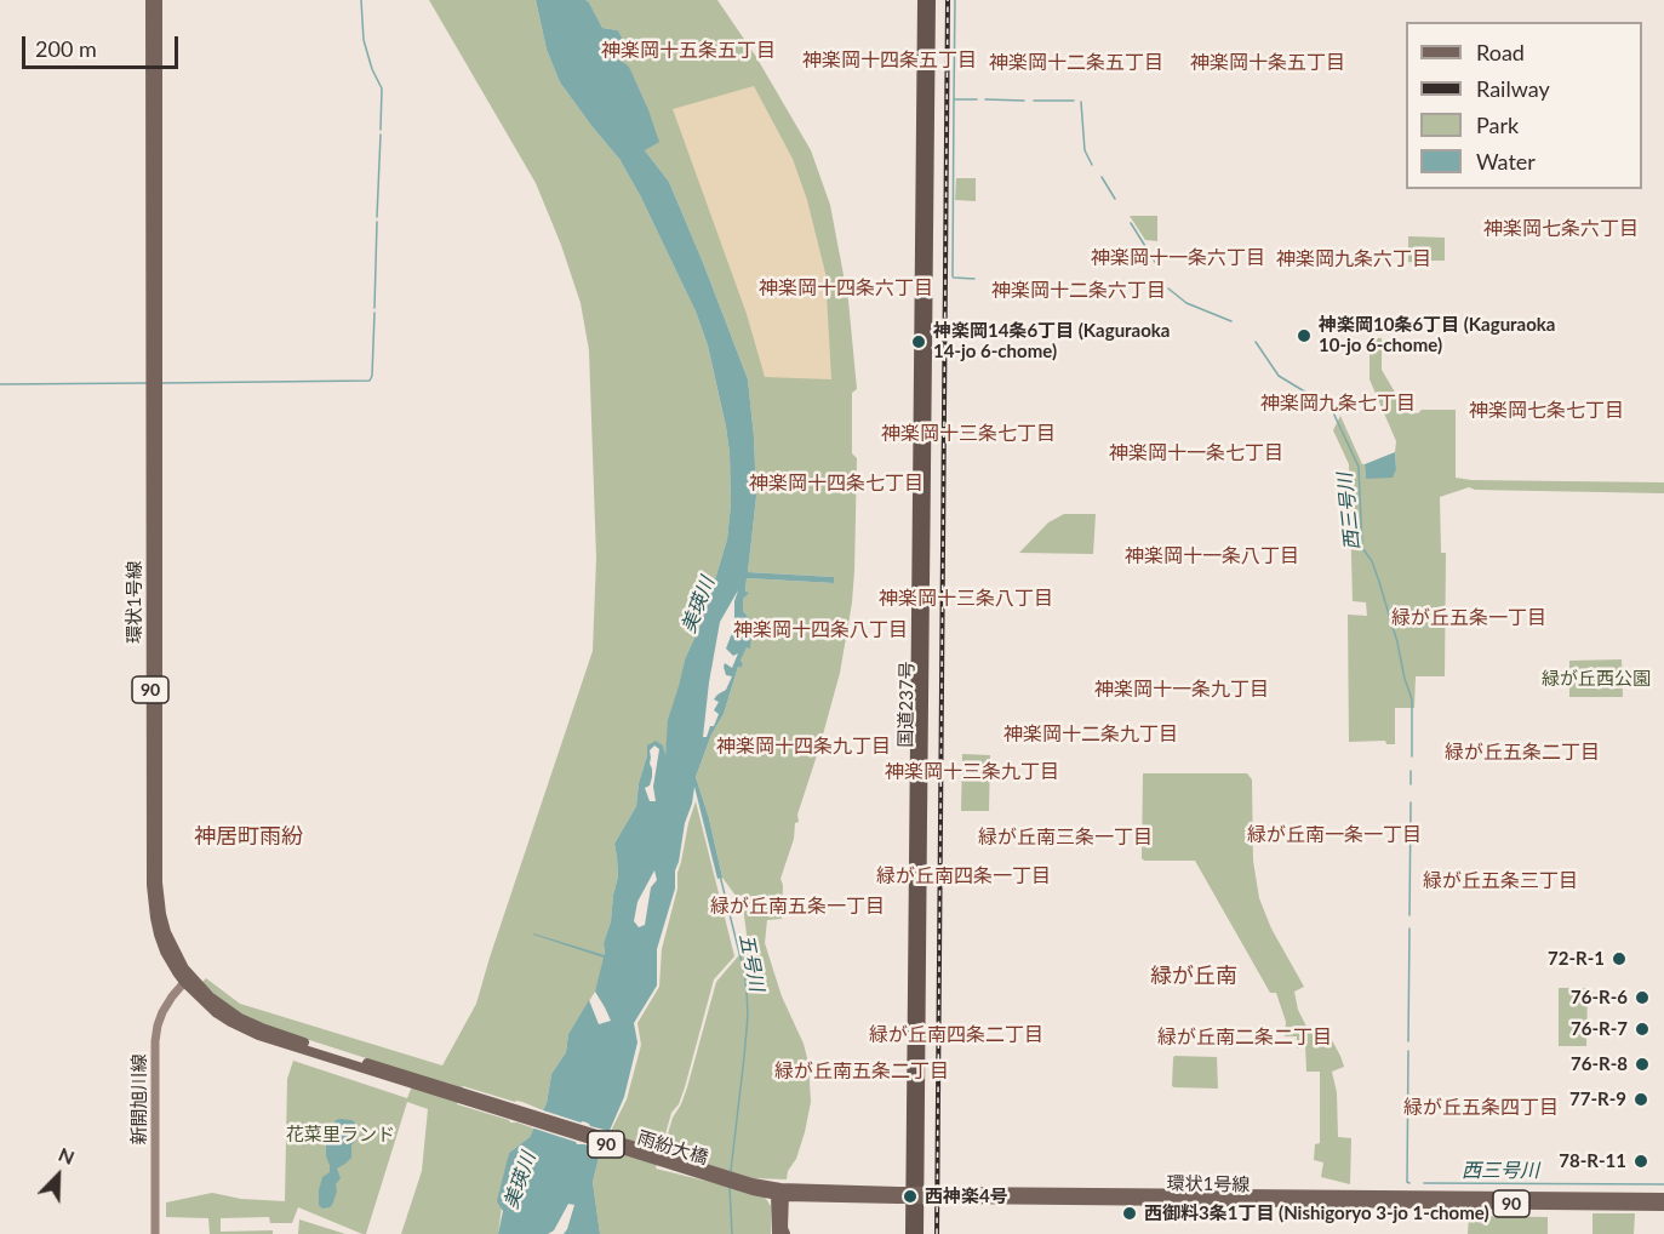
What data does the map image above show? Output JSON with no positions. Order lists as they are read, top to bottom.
{
  "streets": {
    "highway": ["国道237号"],
    "main road": [
      "環状1号線",
      "90",
      "新開旭川線",
      "雨紛大橋"
    ]
  },
  "crossings": [
    ["環状1号線", "新開旭川線"],
    ["環状1号線", "雨紛大橋"]
  ],
  "districts": [
    "神楽岡十五条五丁目",
    "神楽岡十四条五丁目",
    "神楽岡十二条五丁目",
    "神楽岡十条五丁目",
    "神楽岡七条六丁目",
    "神楽岡十一条六丁目",
    "神楽岡九条六丁目",
    "神楽岡十四条六丁目",
    "神楽岡十二条六丁目",
    "神楽岡九条七丁目",
    "神楽岡七条七丁目",
    "神楽岡十三条七丁目",
    "神楽岡十一条七丁目",
    "神楽岡十四条七丁目",
    "神楽岡十一条八丁目",
    "神楽岡十三条八丁目",
    "緑が丘五条一丁目",
    "神楽岡十四条八丁目",
    "神楽岡十一条九丁目",
    "神楽岡十二条九丁目",
    "神楽岡十四条九丁目",
    "緑が丘五条二丁目",
    "神楽岡十三条九丁目",
    "緑が丘南一条一丁目",
    "神居町雨紛",
    "緑が丘南三条一丁目",
    "緑が丘南四条一丁目",
    "緑が丘五条三丁目",
    "緑が丘南五条一丁目",
    "緑が丘南",
    "緑が丘南四条二丁目",
    "緑が丘南二条二丁目",
    "緑が丘南五条二丁目",
    "緑が丘五条四丁目"
  ],
  "water": ["西三号川", "美瑛川", "五号川"],
  "parks": ["緑が丘西公園", "花菜里ランド"],
  "places": [
    "神楽岡10条6丁目 (Kaguraoka 10-jo 6-chome)",
    "神楽岡14条6丁目 (Kaguraoka 14-jo 6-chome)",
    "72-R-1",
    "76-R-6",
    "76-R-7",
    "76-R-8",
    "77-R-9",
    "78-R-11",
    "西神楽4号",
    "西御料3条1丁目 (Nishigoryo 3-jo 1-chome)"
  ],
  "legend": [
    "Road",
    "Railway",
    "Park",
    "Water"
  ],
  "scale_bar": "200 m",
  "north": "top right"
}
